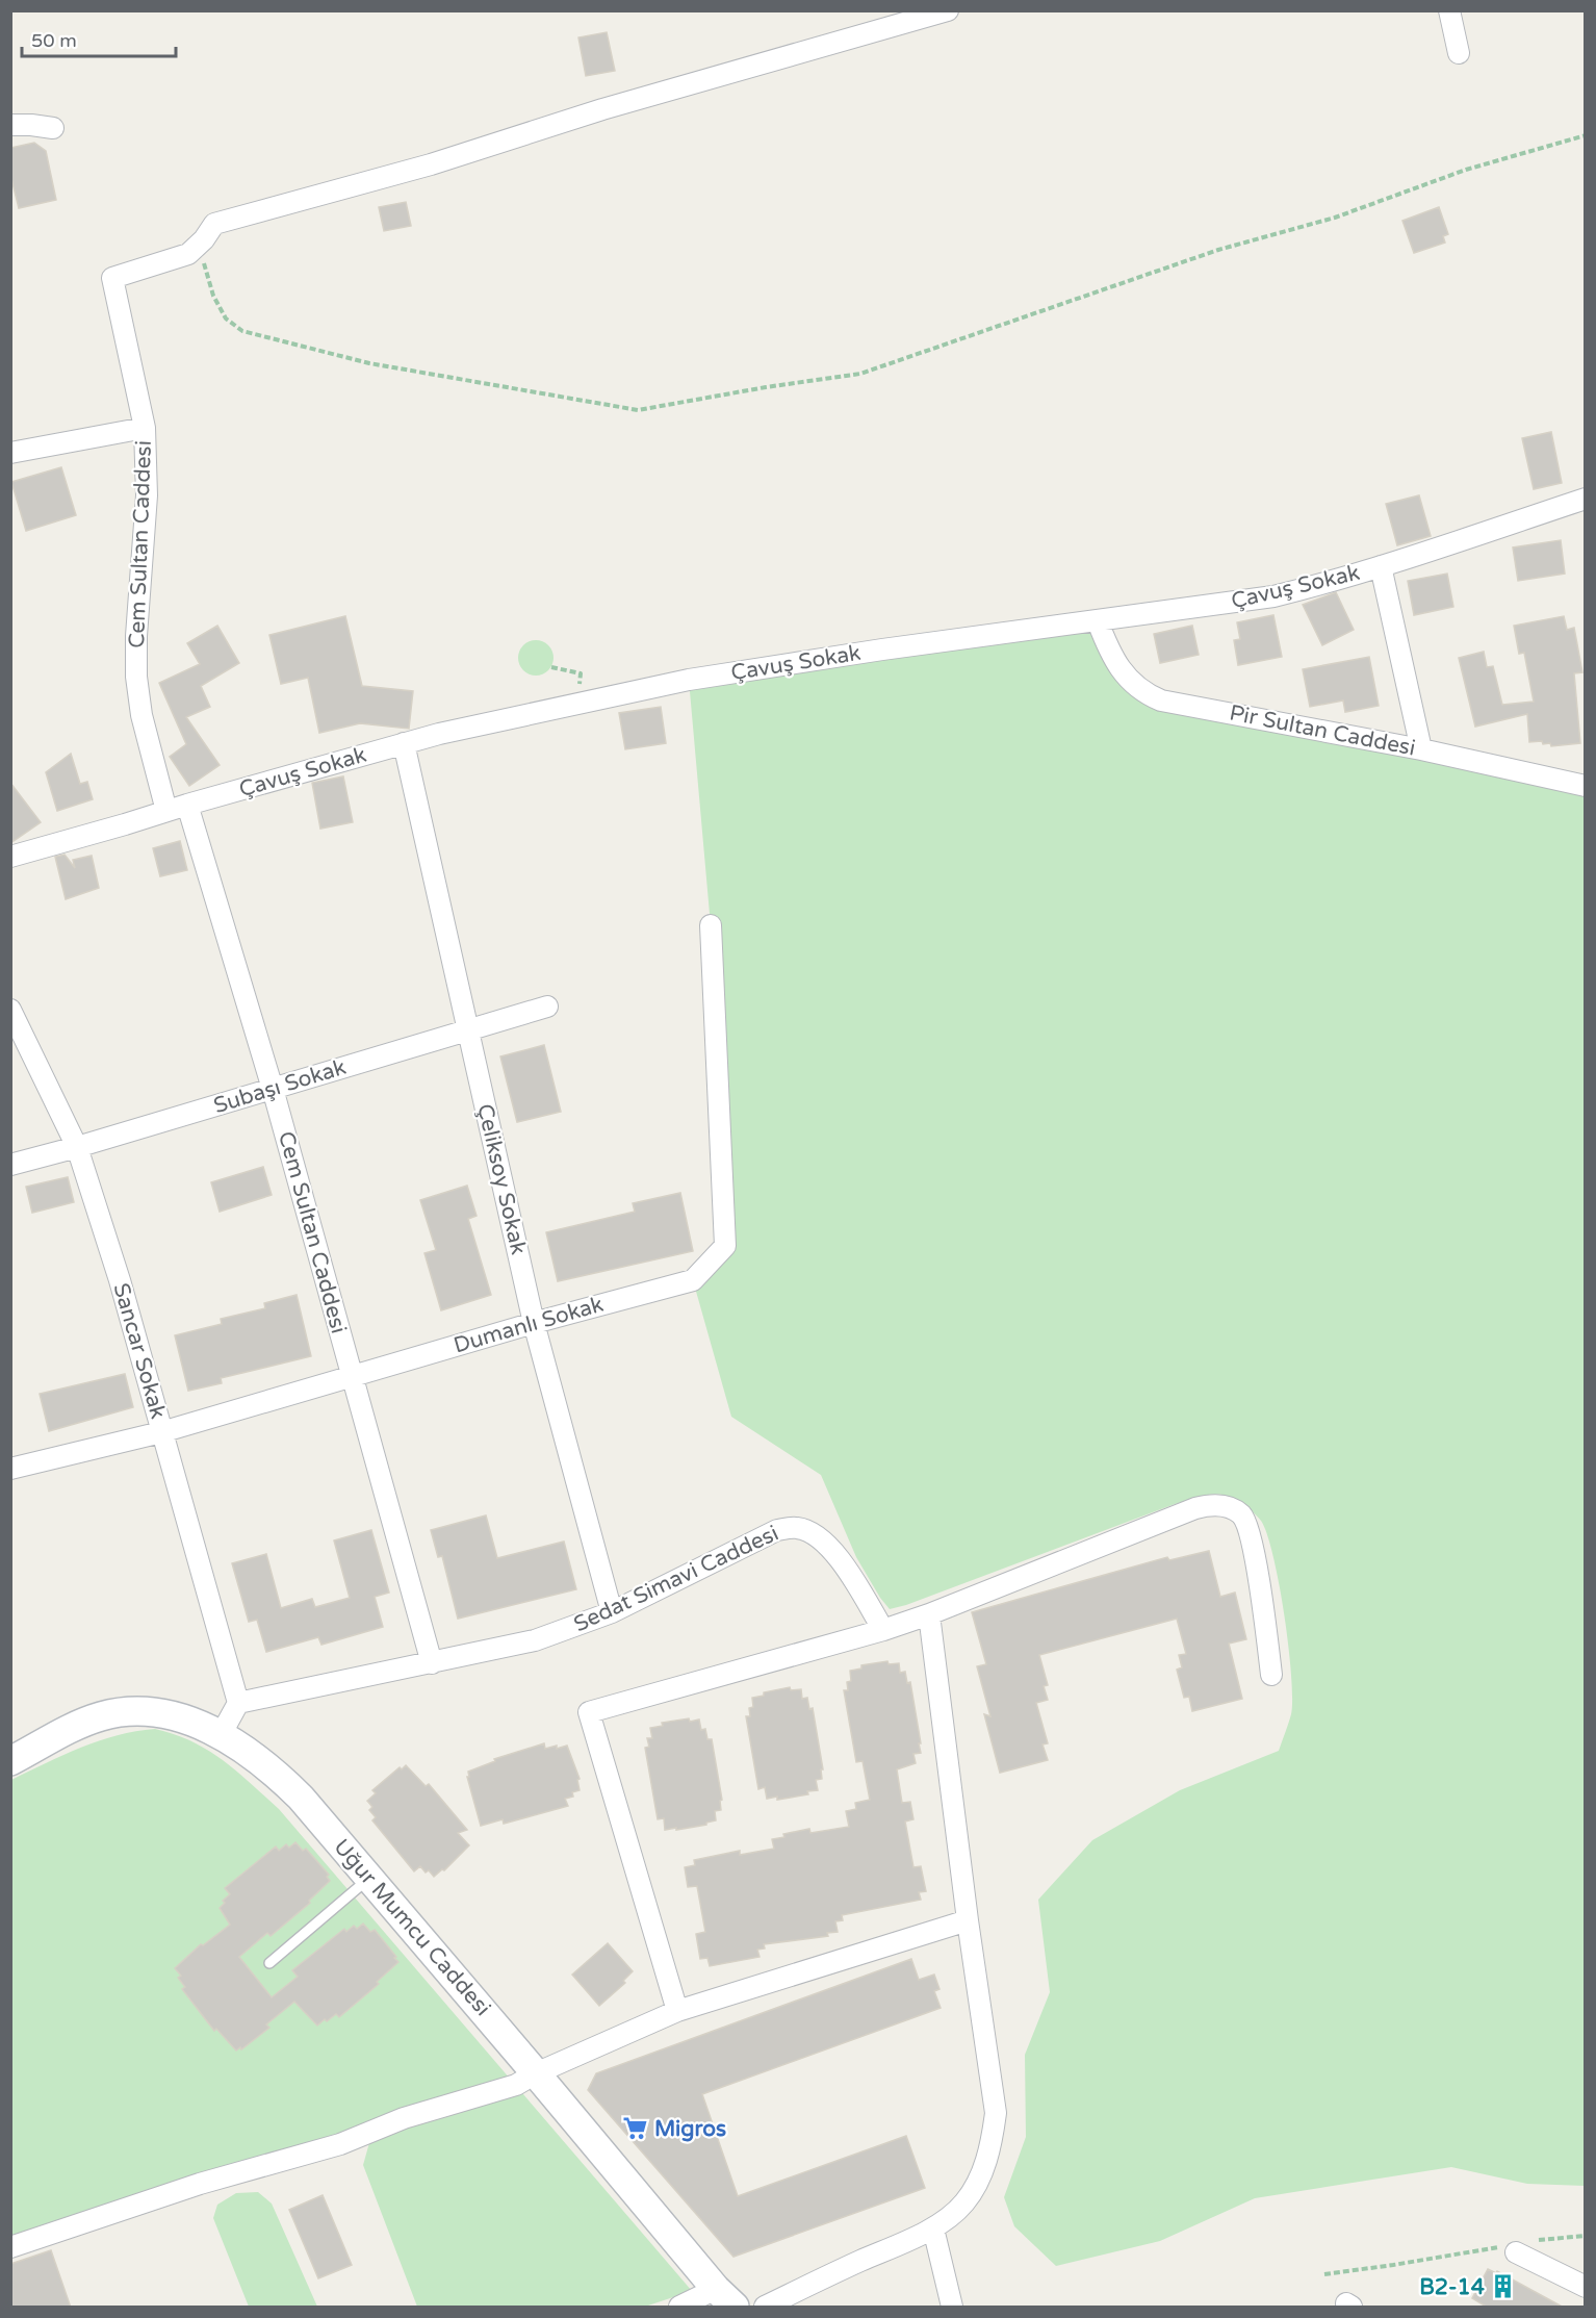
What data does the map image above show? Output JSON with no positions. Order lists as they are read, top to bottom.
{
  "streets": {
    "street": [
      "Cem Sultan Caddesi",
      "Çavuş Sokak",
      "Pir Sultan Caddesi",
      "Subaşı Sokak",
      "Çeliksoy Sokak",
      "Dumanlı Sokak",
      "Sancar Sokak",
      "Sedat Simavi Caddesi",
      "Uğur Mumcu Caddesi"
    ]
  },
  "crossings": [
    ["Cem Sultan Caddesi", "Çavuş Sokak"],
    ["Cem Sultan Caddesi", "Subaşı Sokak"],
    ["Cem Sultan Caddesi", "Dumanlı Sokak"],
    ["Cem Sultan Caddesi", "Sedat Simavi Caddesi"],
    ["Çavuş Sokak", "Pir Sultan Caddesi"],
    ["Çavuş Sokak", "Çeliksoy Sokak"],
    ["Subaşı Sokak", "Çeliksoy Sokak"],
    ["Subaşı Sokak", "Sancar Sokak"],
    ["Çeliksoy Sokak", "Dumanlı Sokak"],
    ["Çeliksoy Sokak", "Sedat Simavi Caddesi"],
    ["Dumanlı Sokak", "Sancar Sokak"],
    ["Sancar Sokak", "Sedat Simavi Caddesi"]
  ],
  "places": {
    "supermarket": ["Migros"],
    "building": ["B2-14"]
  },
  "scale_bar": "50 m"
}
